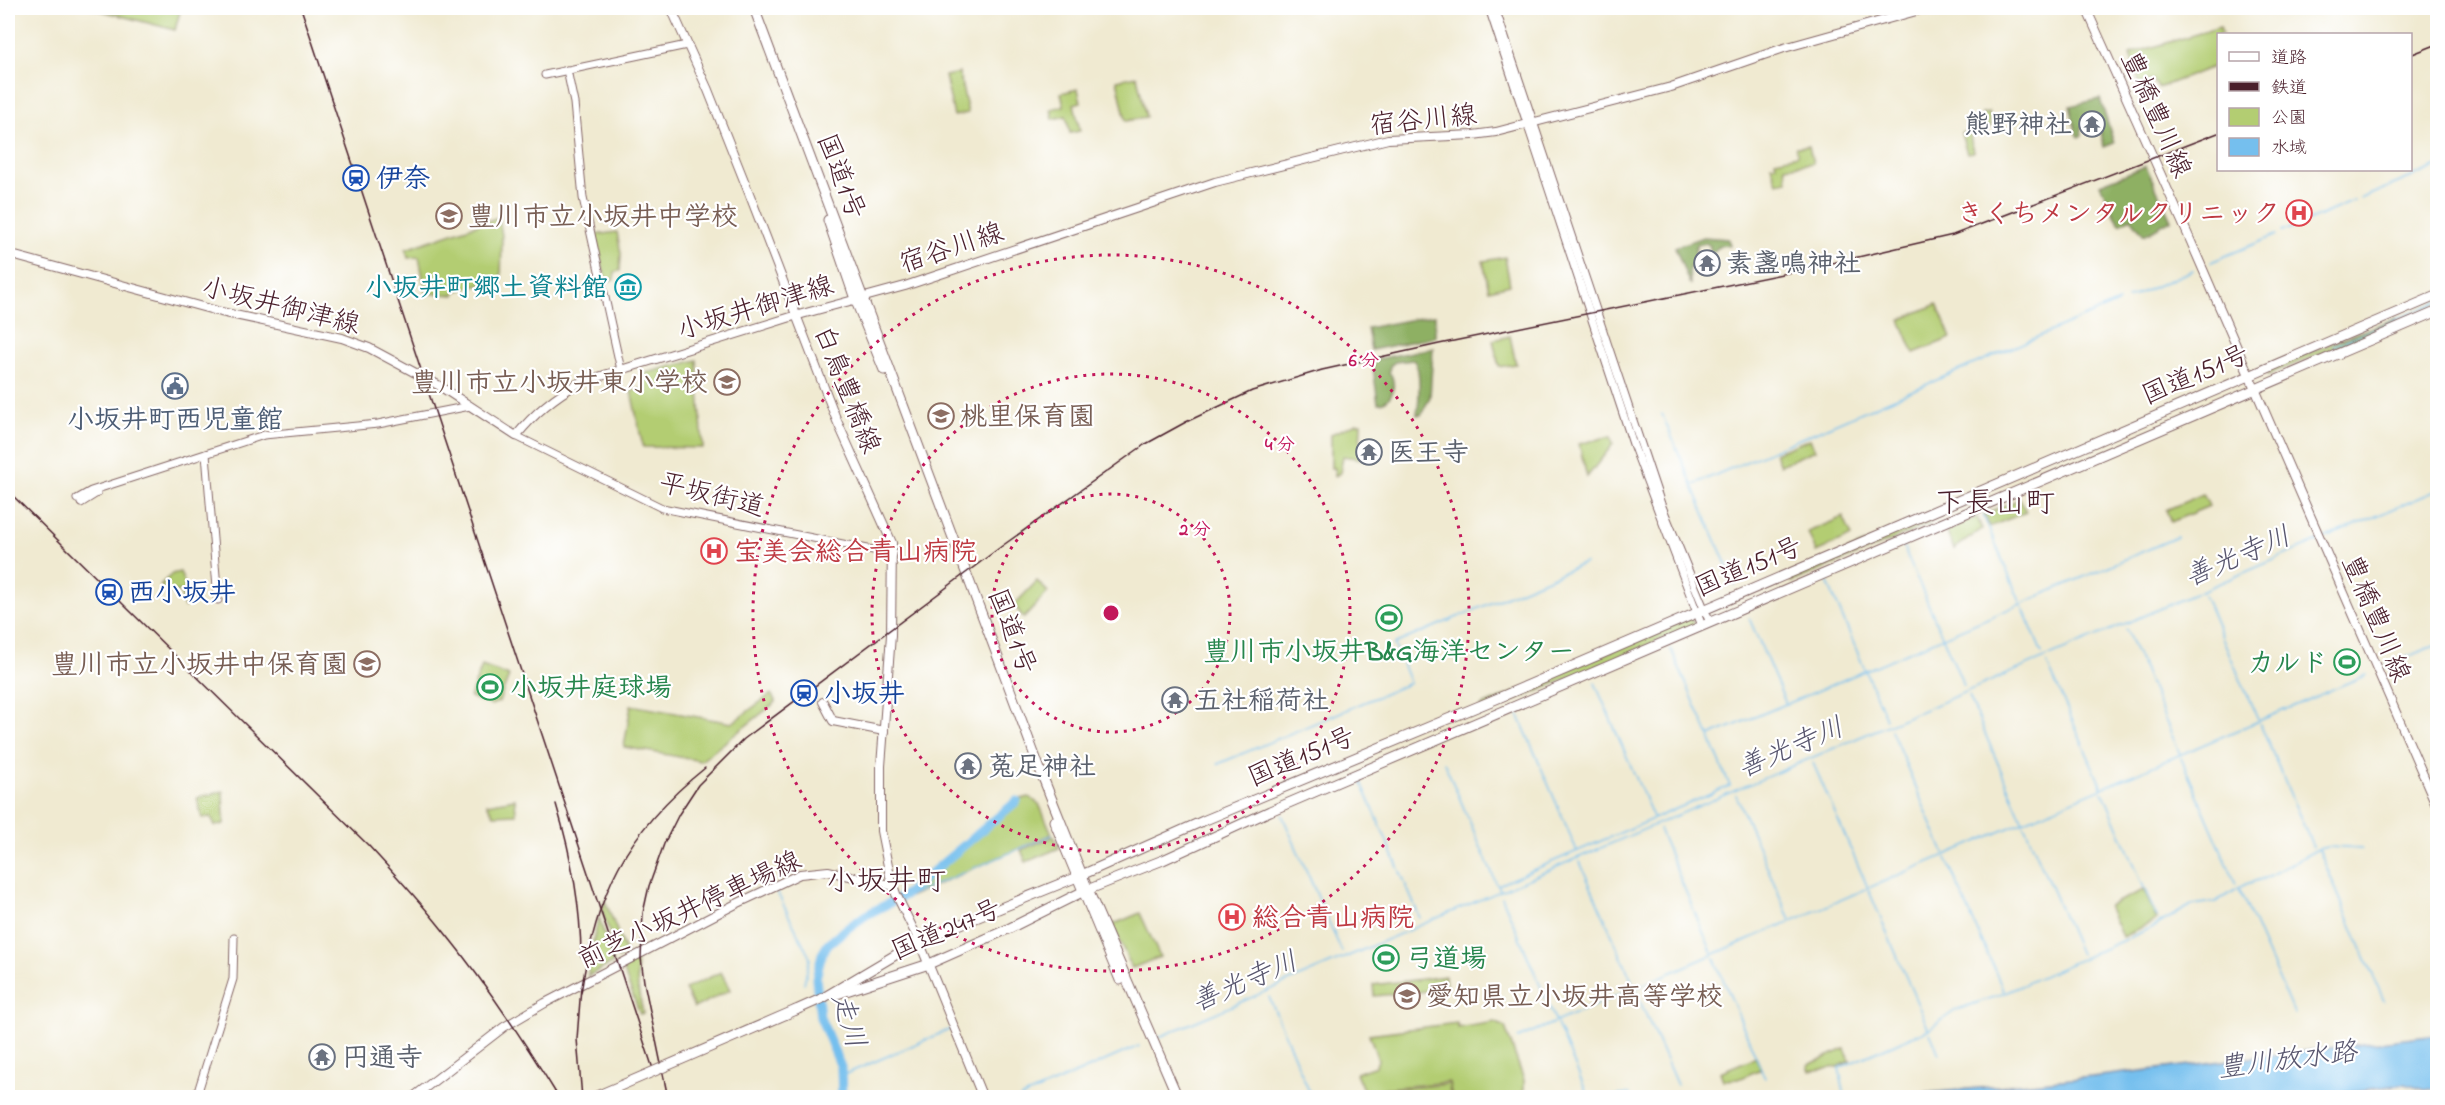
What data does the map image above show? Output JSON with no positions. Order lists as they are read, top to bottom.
{
  "streets": {
    "highway": ["国道1号", "国道151号", "国道247号"],
    "main road": [
      "豊橋豊川線",
      "宿谷川線",
      "小坂井御津線",
      "白鳥豊橋線",
      "前芝小坂井停車場線"
    ],
    "street": ["平坂街道"]
  },
  "crossings": [
    ["豊橋豊川線", "国道151号"],
    ["宿谷川線", "国道1号"],
    ["宿谷川線", "小坂井御津線"],
    ["国道1号", "小坂井御津線"],
    ["国道1号", "国道151号"],
    ["国道1号", "国道247号"],
    ["小坂井御津線", "白鳥豊橋線"],
    ["小坂井御津線", "平坂街道"],
    ["国道151号", "国道247号"],
    ["白鳥豊橋線", "平坂街道"]
  ],
  "districts": ["下長山町", "小坂井町"],
  "water": ["善光寺川", "走川", "豊川放水路"],
  "places": {
    "temple": [
      "熊野神社",
      "素盞鳴神社",
      "医王寺",
      "五社稲荷社",
      "菟足神社",
      "円通寺"
    ],
    "station": ["伊奈", "西小坂井", "小坂井"],
    "hospital": ["きくちメンタルクリニック", "宝美会総合青山病院", "総合青山病院"],
    "school or university": [
      "豊川市立小坂井中学校",
      "豊川市立小坂井東小学校",
      "桃里保育園",
      "豊川市立小坂井中保育園",
      "愛知県立小坂井高等学校"
    ],
    "museum": ["小坂井町郷土資料館"],
    "public building": ["小坂井町西児童館"],
    "sports": [
      "豊川市小坂井B&G海洋センター",
      "カルド",
      "小坂井庭球場",
      "弓道場"
    ]
  },
  "legend": [
    "道路",
    "鉄道",
    "公園",
    "水域"
  ],
  "rings": ["6 分", "4 分", "2 分"]
}
